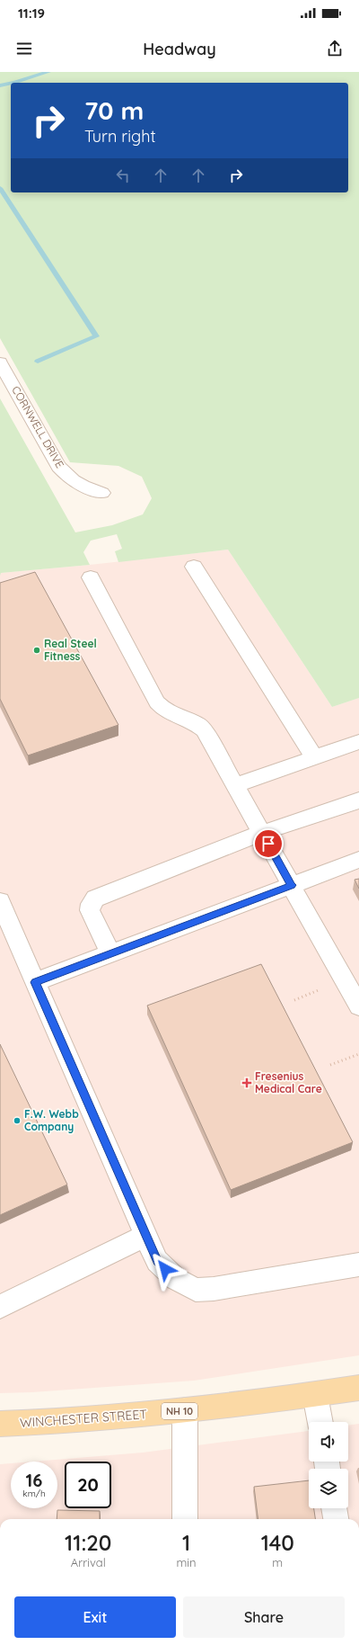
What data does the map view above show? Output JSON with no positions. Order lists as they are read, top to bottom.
{
  "streets": {
    "main road": ["NH 10", "WINCHESTER STREET"],
    "street": ["CORNWELL DRIVE"]
  },
  "places": {
    "other": ["Real Steel Fitness", "F.W. Webb Company"],
    "health": ["Fresenius Medical Care"]
  },
  "page": {
    "status": "11:19",
    "header": "Headway",
    "turn": ["70 m", "Turn right"],
    "speed": "16 km/h",
    "limit": "20",
    "eta": [
      "11:20",
      "Arrival",
      "1",
      "min",
      "140",
      "m"
    ],
    "buttons": ["Exit", "Share"]
  }
}
